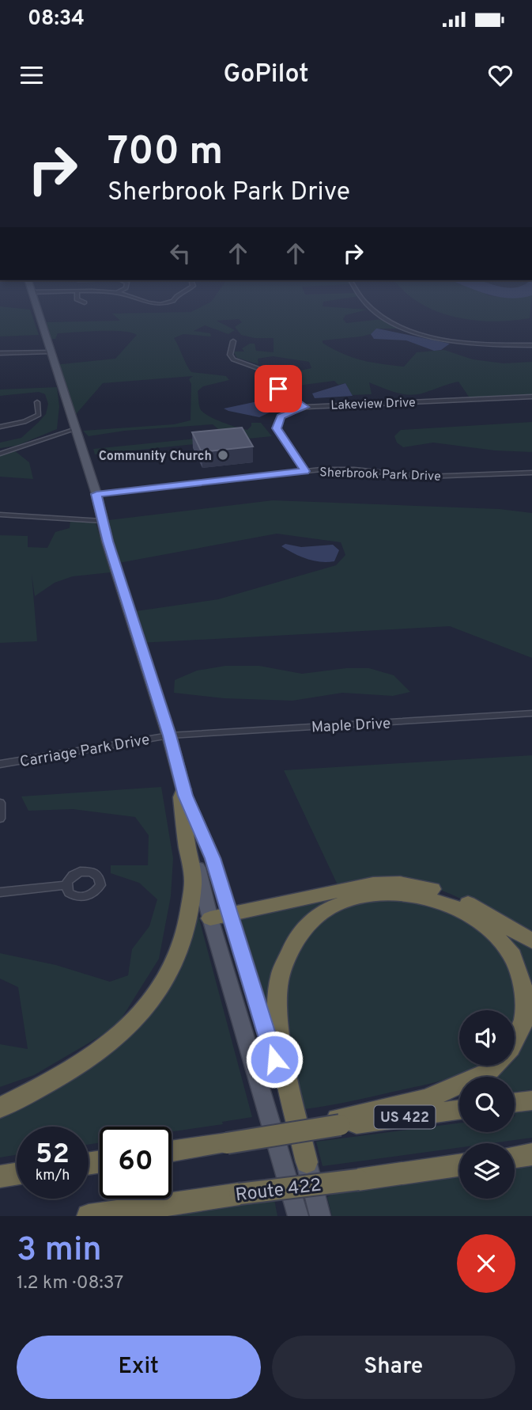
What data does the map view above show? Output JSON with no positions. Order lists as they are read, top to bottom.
{
  "streets": {
    "highway": ["US 422", "Route 422"],
    "street": [
      "Lakeview Drive",
      "Sherbrook Park Drive",
      "Maple Drive",
      "Carriage Park Drive"
    ]
  },
  "crossings": [
    ["Lakeview Drive", "Sherbrook Park Drive"],
    ["Maple Drive", "Carriage Park Drive"]
  ],
  "places": ["Community Church"],
  "page": {
    "status": "08:34",
    "header": "GoPilot",
    "turn": ["700 m", "Sherbrook Park Drive"],
    "speed": "52 km/h",
    "limit": "60",
    "heading": ["3 min", "1.2 km · 08:37"],
    "buttons": ["Exit", "Share"]
  }
}
